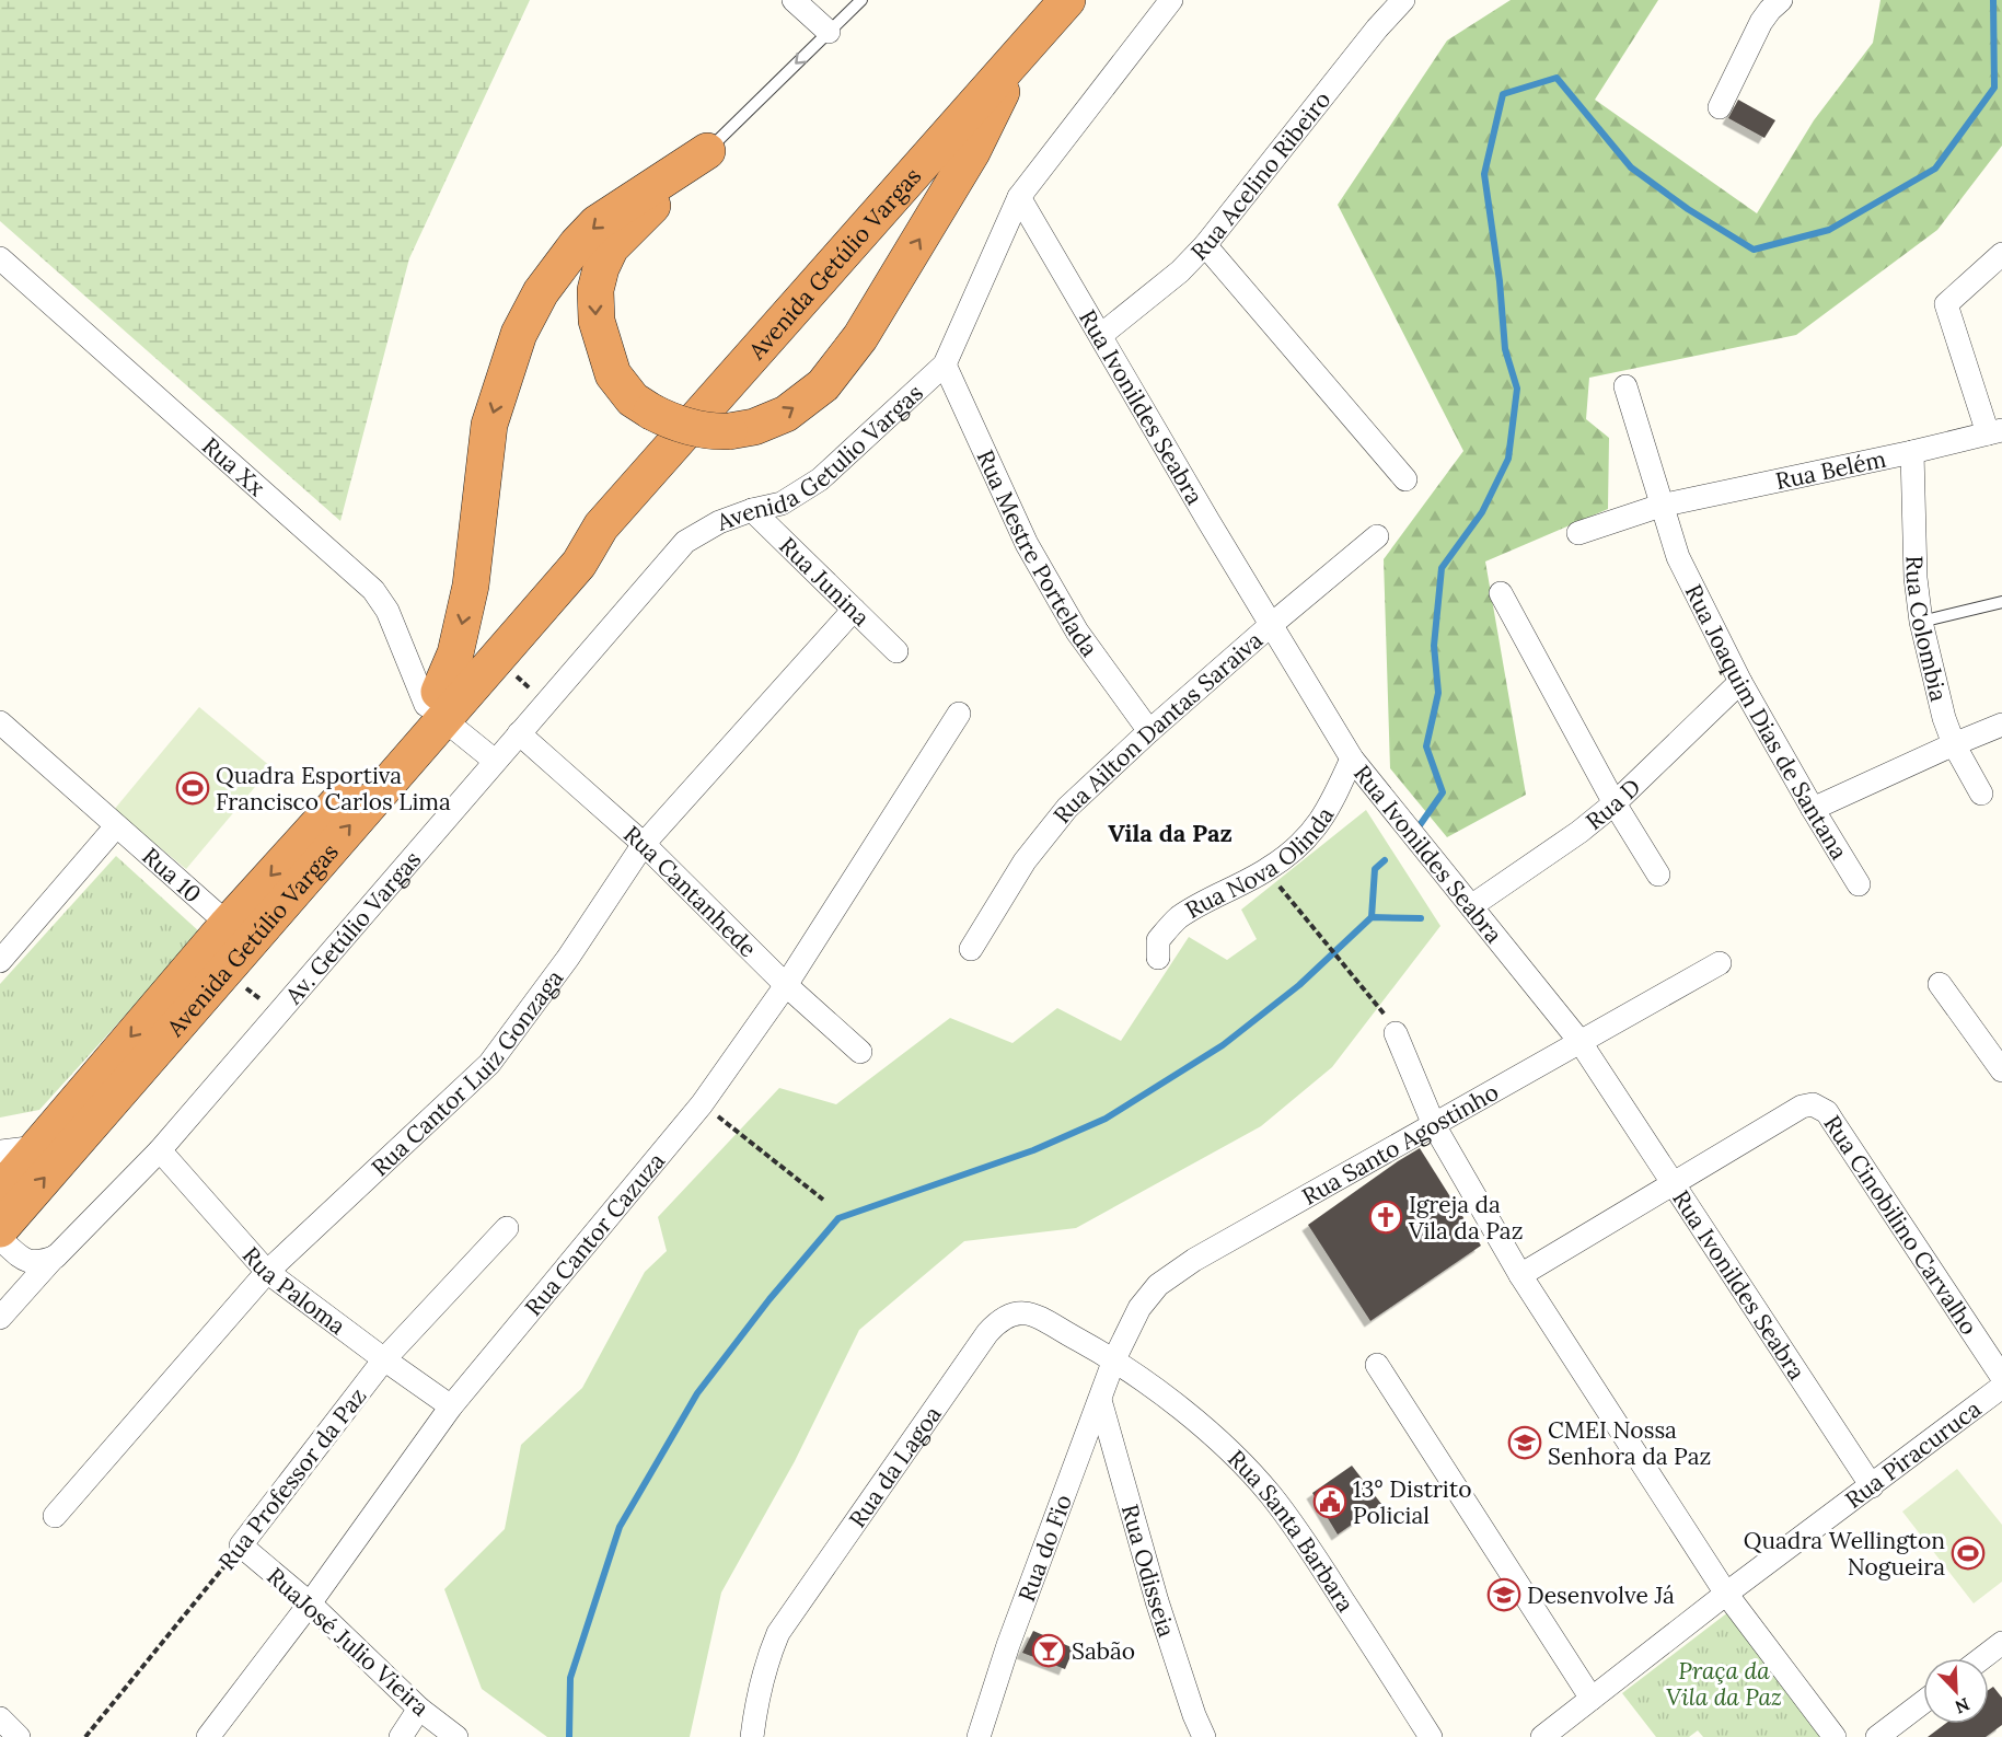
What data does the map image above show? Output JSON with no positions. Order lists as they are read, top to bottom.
{
  "streets": {
    "highway": ["Avenida Getúlio Vargas"],
    "street": [
      "Rua Acelino Ribeiro",
      "Rua Ivonildes Seabra",
      "Avenida Getulio Vargas",
      "Rua Xx",
      "Rua Belém",
      "Rua Mestre Portelada",
      "Rua Junina",
      "Rua Colombia",
      "Rua Joaquim Dias de Santana",
      "Rua Ailton Dantas Saraiva",
      "Rua D",
      "Rua Nova Olinda",
      "Rua 10",
      "Rua Cantanhede",
      "Av. Getúlio Vargas",
      "Rua Cantor Luiz Gonzaga",
      "Rua Santo Agostinho",
      "Rua Cinobilino Carvalho",
      "Rua Cantor Cazuza",
      "Rua Paloma",
      "Rua Piracuruca",
      "Rua da Lagoa",
      "Rua Professor da Paz",
      "Rua Santa Barbara",
      "Rua do Fio",
      "Rua Odisseia",
      "RuaJosé Julio Vieira"
    ]
  },
  "crossings": [
    ["Rua Acelino Ribeiro", "Rua Ivonildes Seabra"],
    ["Avenida Getúlio Vargas", "Rua Xx"],
    ["Avenida Getúlio Vargas", "Rua 10"],
    ["Rua Ivonildes Seabra", "Rua Ailton Dantas Saraiva"],
    ["Rua Ivonildes Seabra", "Rua D"],
    ["Rua Ivonildes Seabra", "Rua Nova Olinda"],
    ["Rua Ivonildes Seabra", "Rua Santo Agostinho"],
    ["Rua Ivonildes Seabra", "Rua Cinobilino Carvalho"],
    ["Rua Ivonildes Seabra", "Rua Piracuruca"],
    ["Avenida Getulio Vargas", "Rua Mestre Portelada"],
    ["Avenida Getulio Vargas", "Rua Junina"],
    ["Avenida Getulio Vargas", "Av. Getúlio Vargas"],
    ["Rua Belém", "Rua Colombia"],
    ["Rua Belém", "Rua Joaquim Dias de Santana"],
    ["Rua Mestre Portelada", "Rua Ailton Dantas Saraiva"],
    ["Rua Junina", "Rua Cantor Luiz Gonzaga"],
    ["Rua Joaquim Dias de Santana", "Rua D"],
    ["Rua Cantanhede", "Av. Getúlio Vargas"],
    ["Rua Cantanhede", "Rua Cantor Luiz Gonzaga"],
    ["Rua Cantanhede", "Rua Cantor Cazuza"],
    ["Av. Getúlio Vargas", "Rua Paloma"],
    ["Rua Cantor Luiz Gonzaga", "Rua Paloma"],
    ["Rua Santo Agostinho", "Rua da Lagoa"],
    ["Rua Santo Agostinho", "Rua Santa Barbara"],
    ["Rua Santo Agostinho", "Rua do Fio"],
    ["Rua Cantor Cazuza", "Rua Paloma"],
    ["Rua Cantor Cazuza", "RuaJosé Julio Vieira"],
    ["Rua Paloma", "Rua Professor da Paz"],
    ["Rua da Lagoa", "Rua Santa Barbara"],
    ["Rua da Lagoa", "Rua do Fio"],
    ["Rua Professor da Paz", "RuaJosé Julio Vieira"],
    ["Rua Santa Barbara", "Rua do Fio"],
    ["Rua do Fio", "Rua Odisseia"]
  ],
  "districts": ["Vila da Paz"],
  "parks": ["Praça da Vila da Paz"],
  "places": {
    "sports": ["Quadra Esportiva Francisco Carlos Lima", "Quadra Wellington Nogueira"],
    "church": ["Igreja da Vila da Paz"],
    "school or university": ["CMEI Nossa Senhora da Paz", "Desenvolve Já"],
    "public building": ["13° Distrito Policial"],
    "bar": ["Sabão"]
  },
  "north": "bottom right"
}
